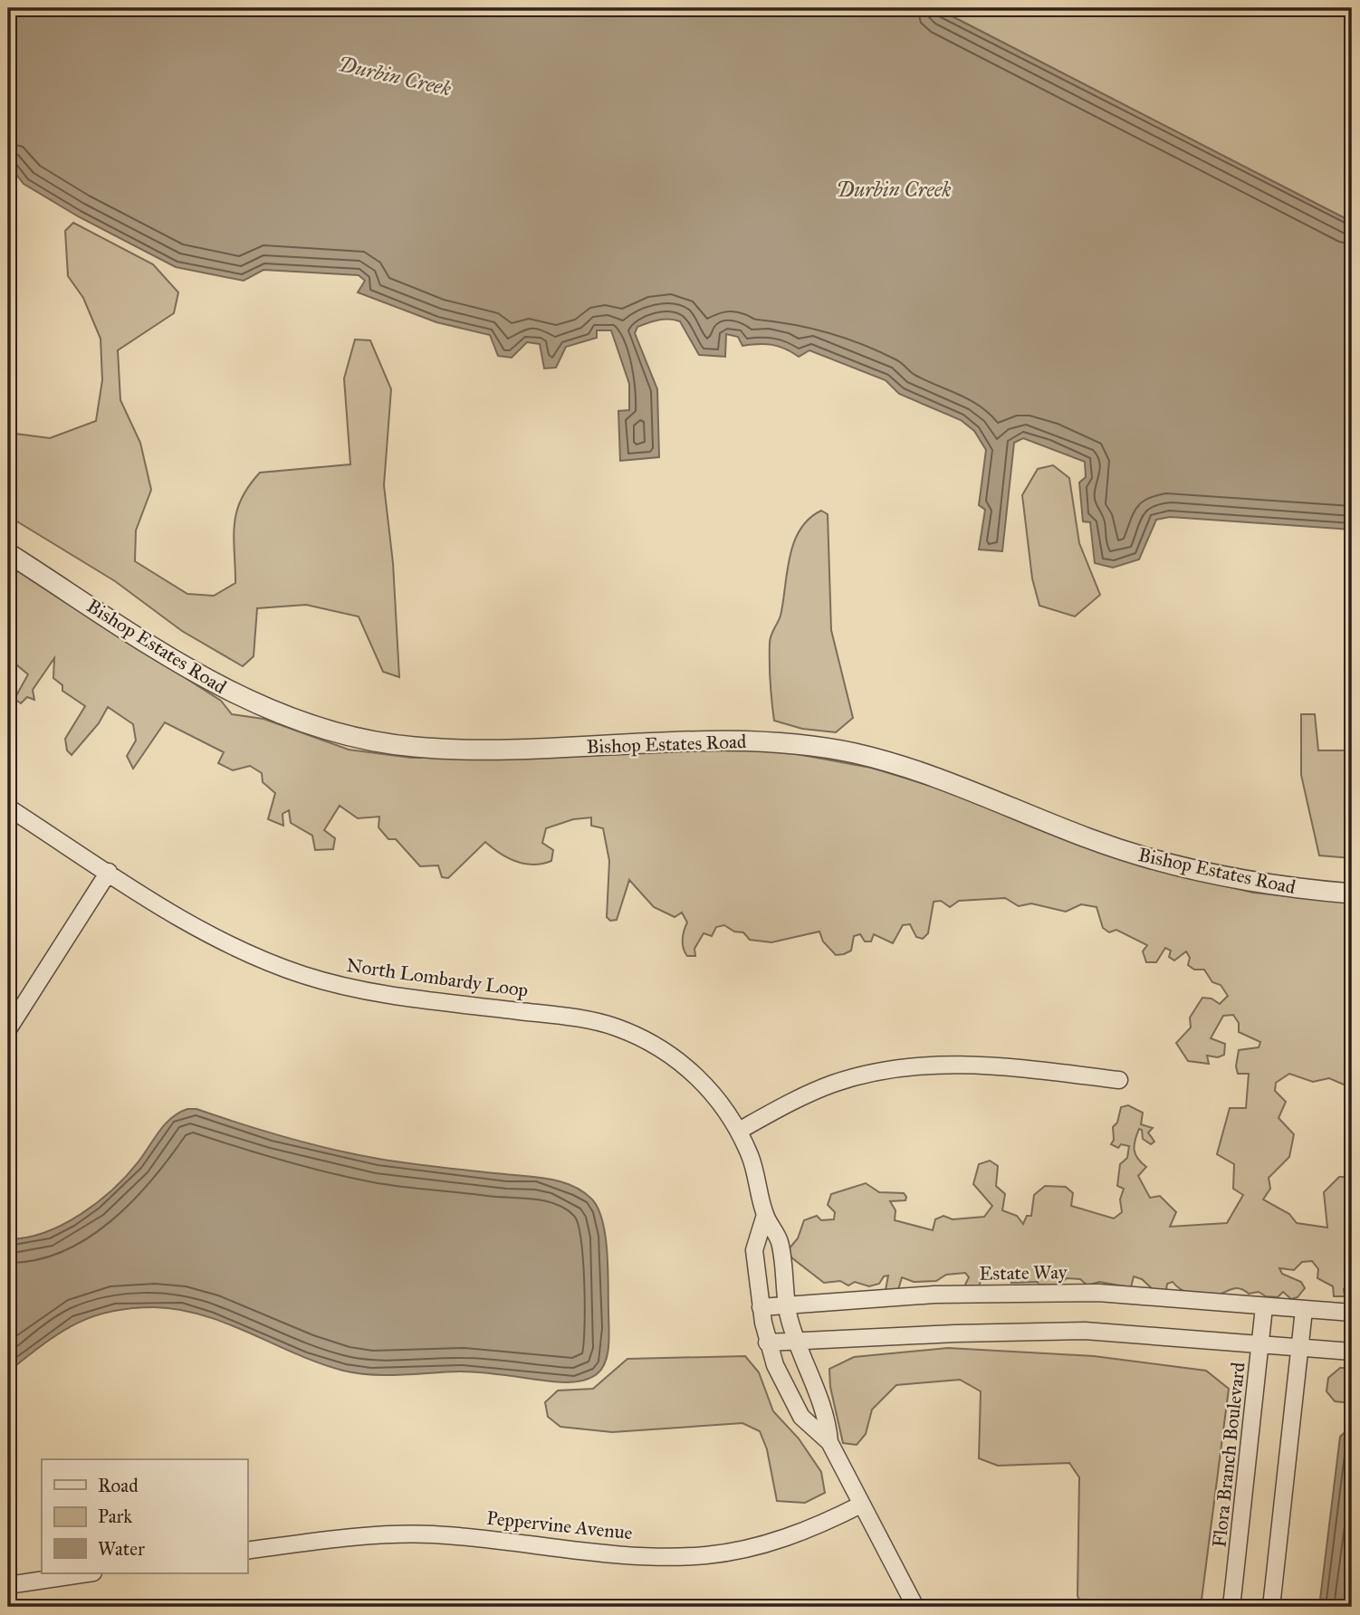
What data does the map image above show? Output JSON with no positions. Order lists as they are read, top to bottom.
{
  "streets": {
    "street": [
      "Bishop Estates Road",
      "North Lombardy Loop",
      "Estate Way",
      "Flora Branch Boulevard",
      "Peppervine Avenue"
    ]
  },
  "crossings": [
    ["North Lombardy Loop", "Estate Way"],
    ["Estate Way", "Flora Branch Boulevard"]
  ],
  "water": ["Durbin Creek"],
  "legend": ["Road", "Park", "Water"]
}
